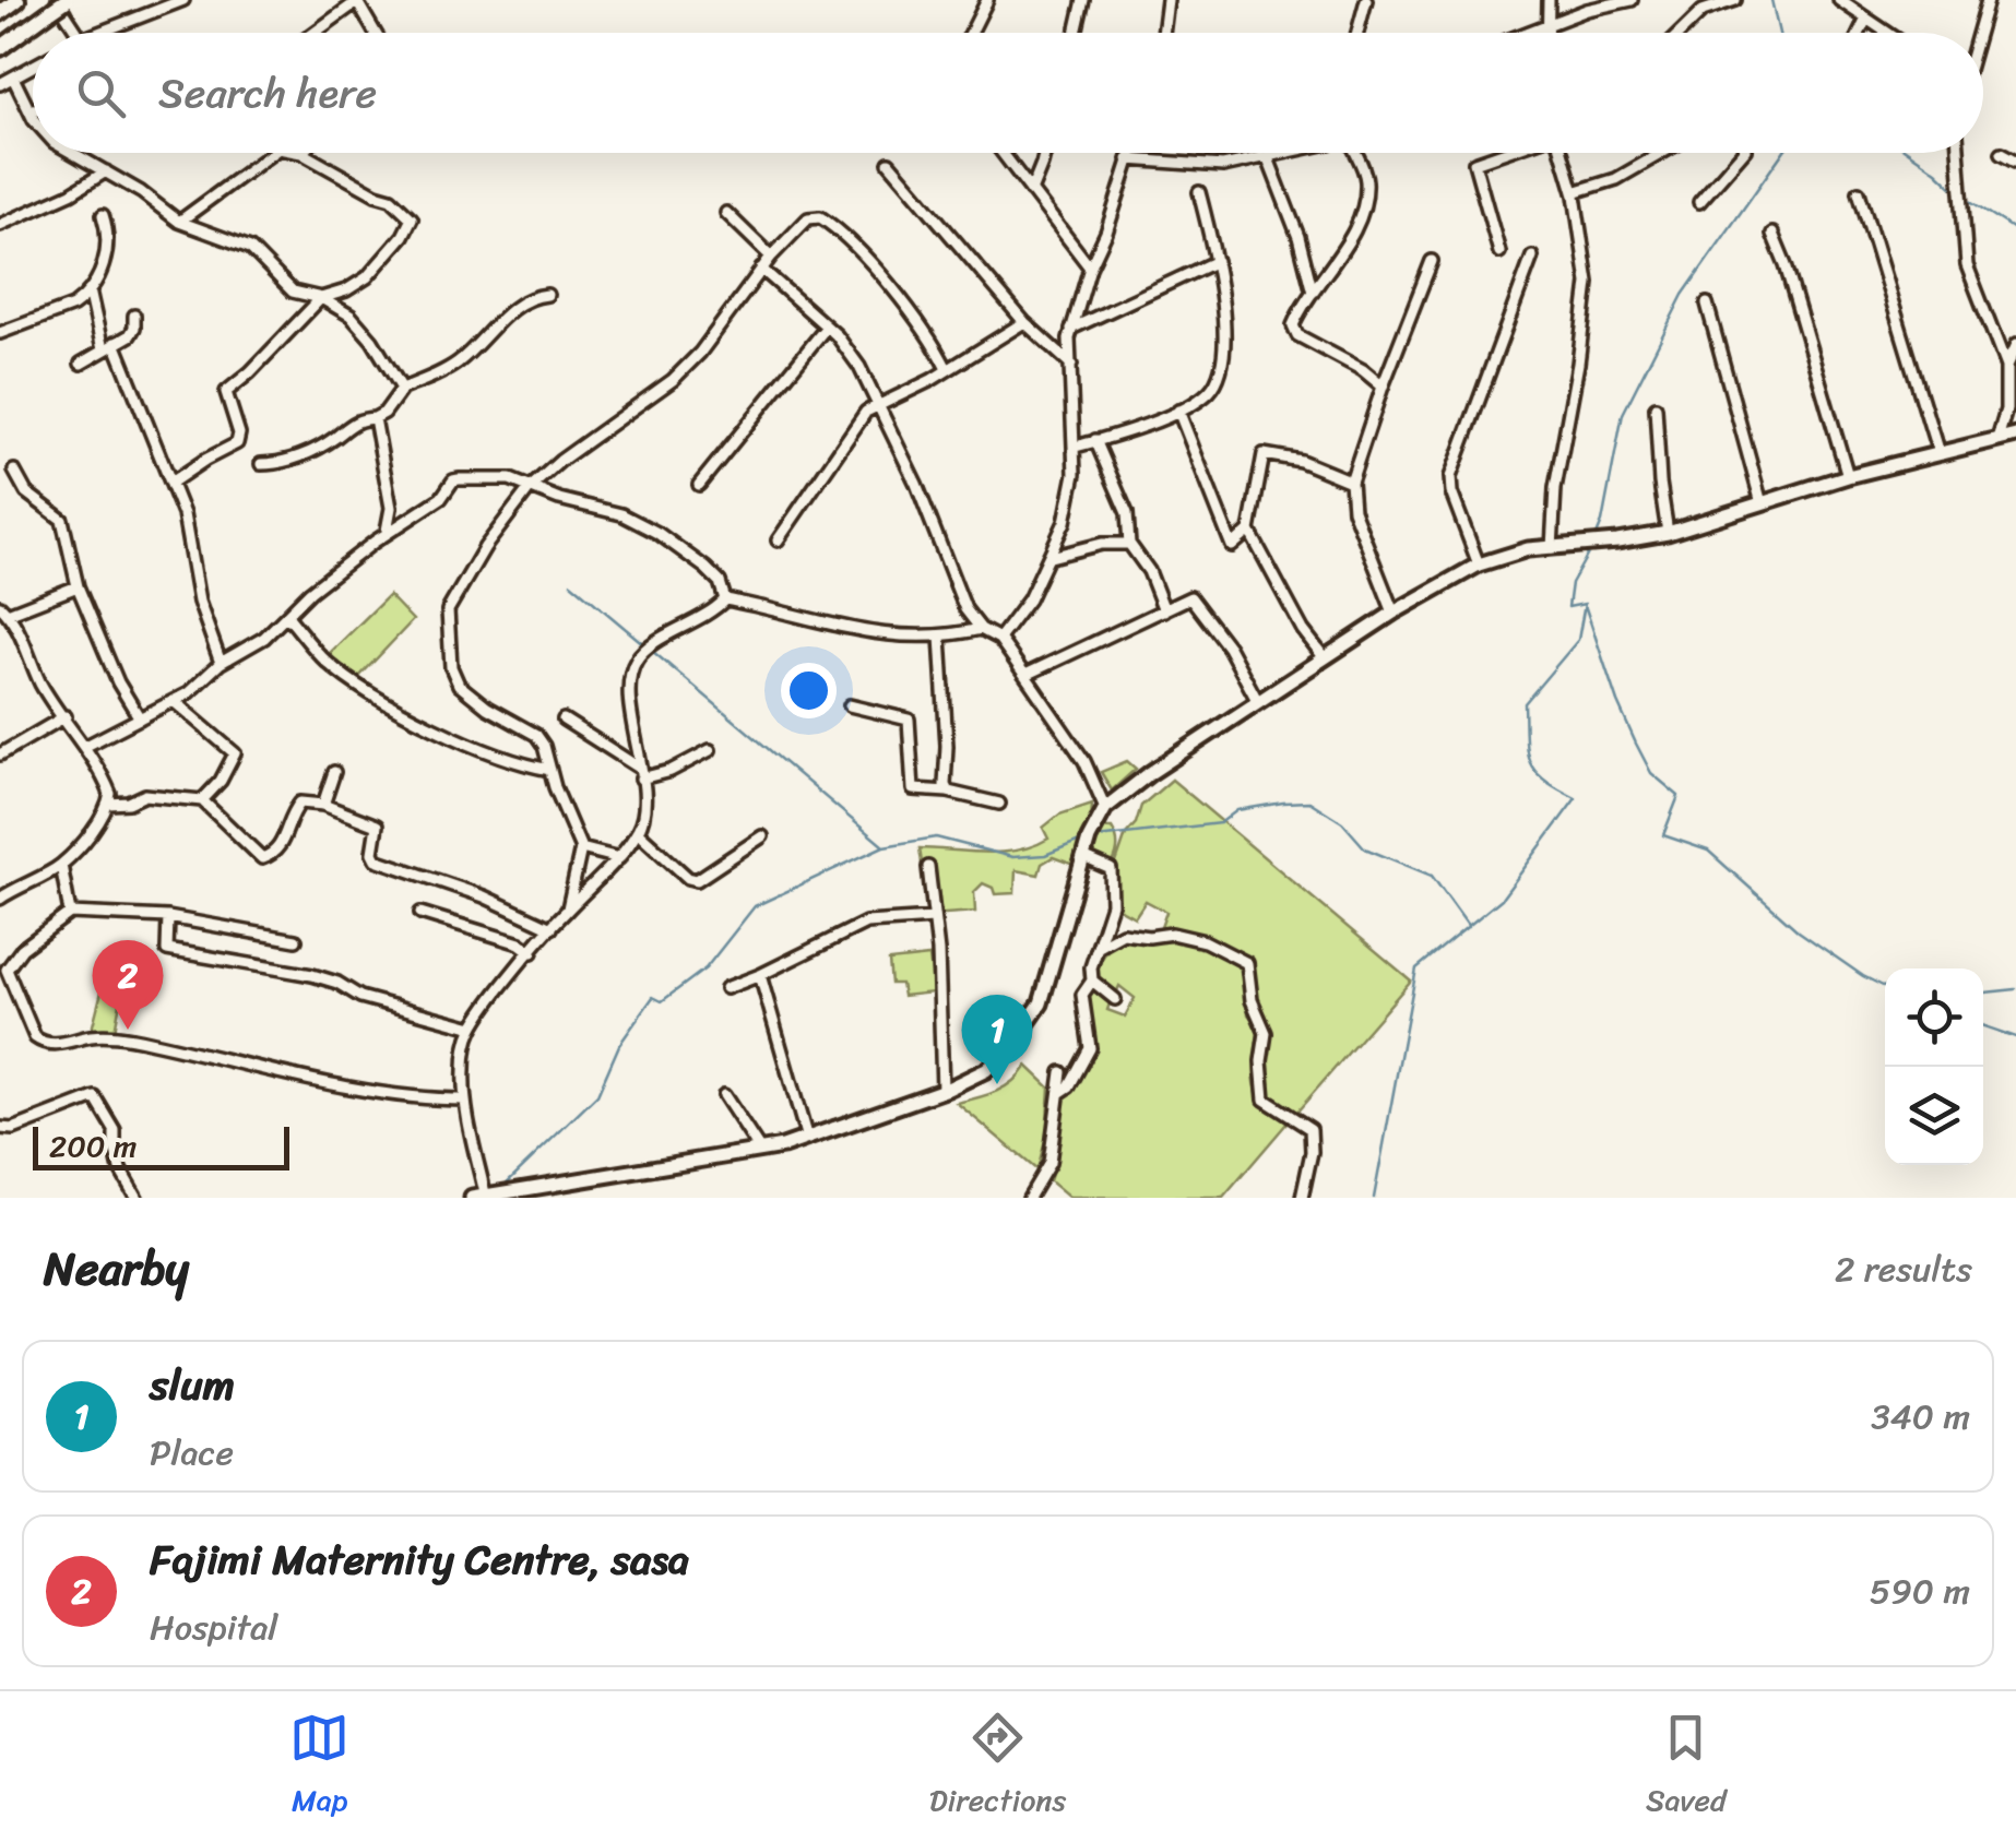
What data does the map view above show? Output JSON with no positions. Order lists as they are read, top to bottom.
{
  "scale_bar": "200 m",
  "page": {
    "search": "Search here",
    "pins": ["2", "1"],
    "scale": "200 m",
    "heading": ["Nearby", "2 results"],
    "list": [
      {
        "mark": "1",
        "name": "slum",
        "note": "Place",
        "value": "340 m"
      },
      {
        "mark": "2",
        "name": "Fajimi Maternity Centre, sasa",
        "note": "Hospital",
        "value": "590 m"
      }
    ],
    "nav": ["Map", "Directions", "Saved"]
  }
}
